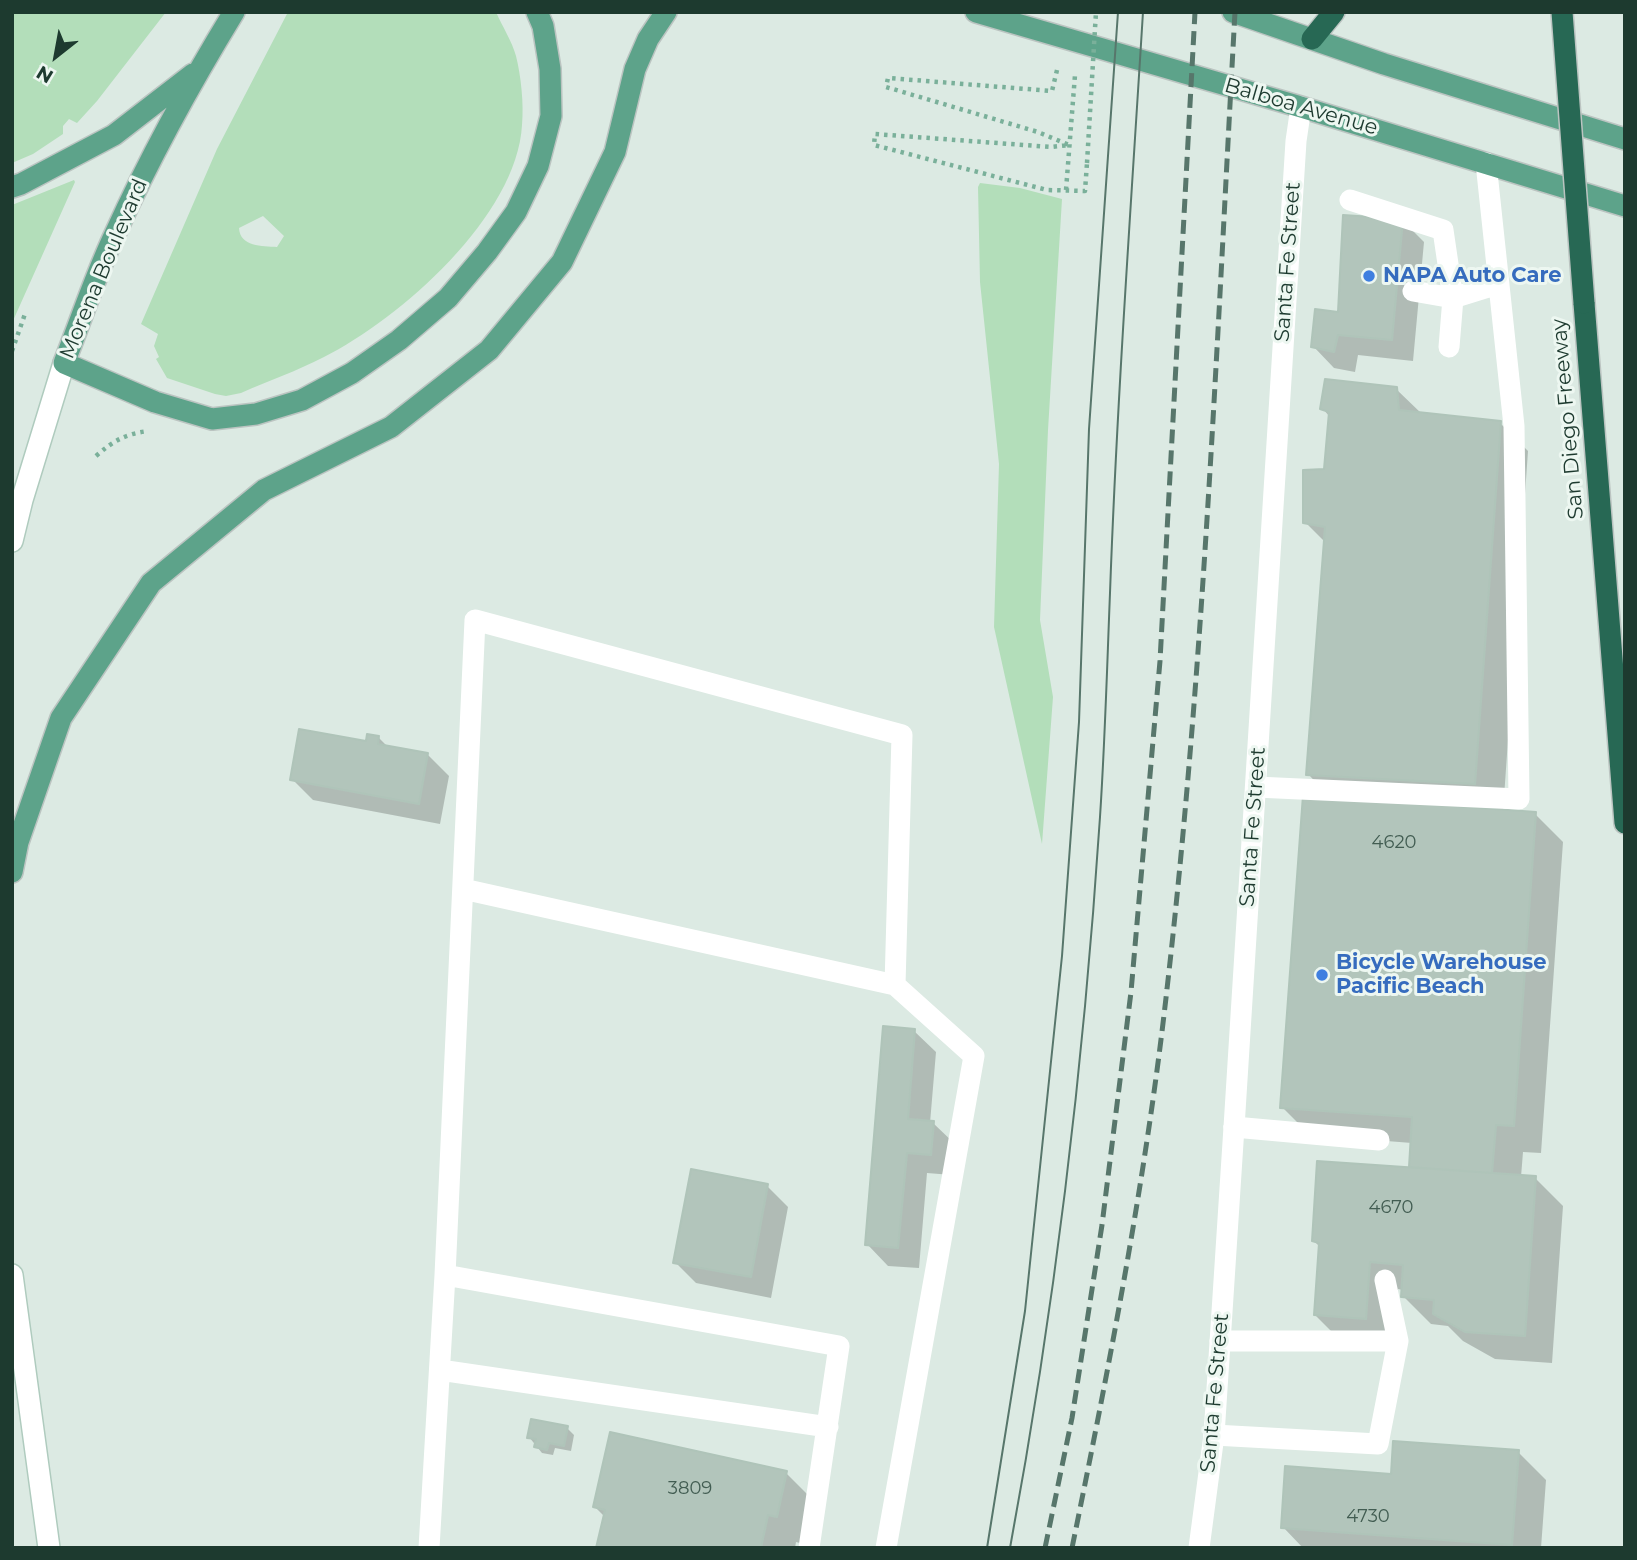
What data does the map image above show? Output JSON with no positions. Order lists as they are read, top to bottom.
{
  "streets": {
    "highway": ["San Diego Freeway"],
    "main road": ["Balboa Avenue", "Morena Boulevard"],
    "street": ["Santa Fe Street"]
  },
  "crossings": [
    ["Balboa Avenue", "Santa Fe Street"]
  ],
  "places": ["NAPA Auto Care", "Bicycle Warehouse Pacific Beach"],
  "house_numbers": [
    "4620",
    "4670",
    "3809",
    "4730"
  ],
  "north": "bottom left"
}
